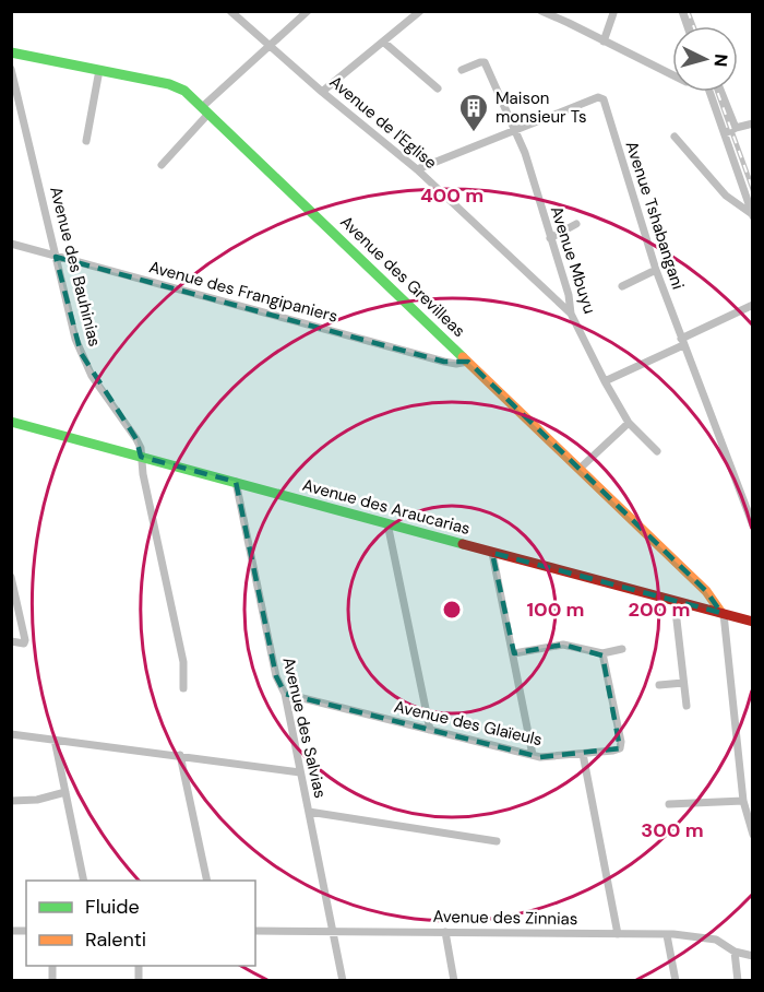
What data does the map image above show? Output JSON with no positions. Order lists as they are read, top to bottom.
{
  "streets": {
    "street": [
      "Avenue de l'Eglise",
      "Avenue Tshabangani",
      "Avenue Mbuyu",
      "Avenue des Bauhinias",
      "Avenue des Grevilleas",
      "Avenue des Frangipaniers",
      "Avenue des Araucarias",
      "Avenue des Glaïeuls",
      "Avenue des Salvias",
      "Avenue des Zinnias"
    ]
  },
  "crossings": [
    ["Avenue de l'Eglise", "Avenue Tshabangani"],
    ["Avenue de l'Eglise", "Avenue Mbuyu"],
    ["Avenue Tshabangani", "Avenue Mbuyu"],
    ["Avenue des Bauhinias", "Avenue des Frangipaniers"],
    ["Avenue des Bauhinias", "Avenue des Araucarias"],
    ["Avenue des Grevilleas", "Avenue des Frangipaniers"],
    ["Avenue des Grevilleas", "Avenue des Araucarias"],
    ["Avenue des Araucarias", "Avenue des Salvias"],
    ["Avenue des Glaïeuls", "Avenue des Salvias"],
    ["Avenue des Salvias", "Avenue des Zinnias"]
  ],
  "places": {
    "building": ["Maison monsieur Ts"]
  },
  "legend": ["Fluide", "Ralenti"],
  "north": "right",
  "rings": [
    "400 m",
    "100 m",
    "200 m",
    "300 m"
  ]
}
